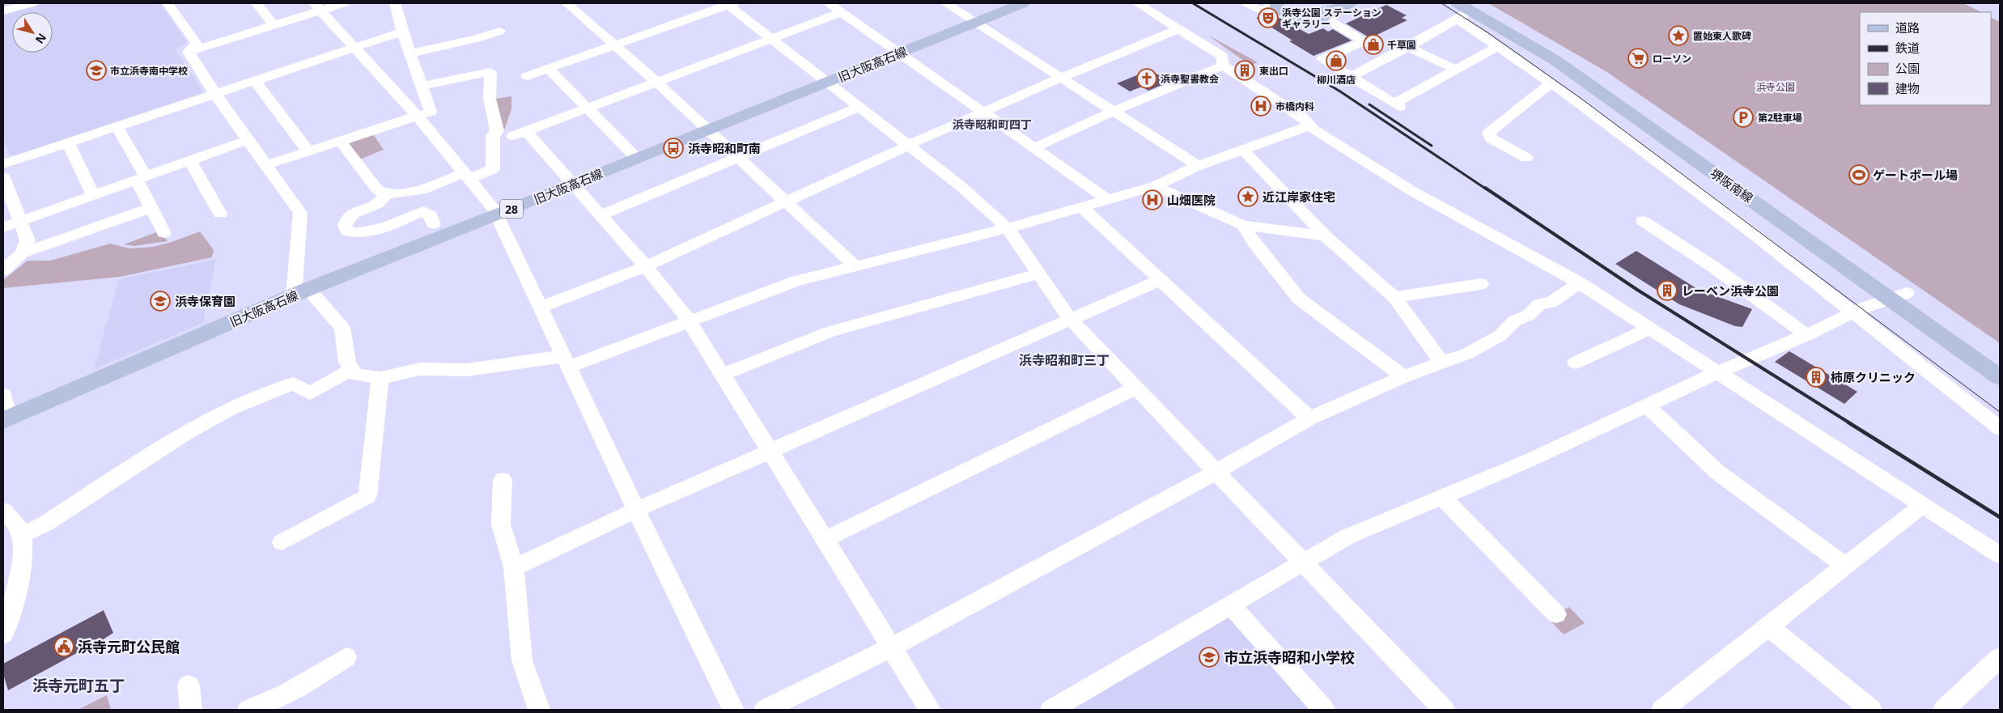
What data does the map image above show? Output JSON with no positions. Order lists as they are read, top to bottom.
{
  "streets": {
    "main road": ["旧大阪高石線", "堺阪南線", "28"]
  },
  "districts": ["浜寺昭和町四丁", "浜寺昭和町三丁", "浜寺元町五丁"],
  "parks": ["浜寺公園"],
  "places": {
    "theatre": ["浜寺公園 ステーション ギャラリー"],
    "place": ["置始東人歌碑", "近江岸家住宅"],
    "shop": ["千草園", "柳川酒店"],
    "supermarket": ["ローソン"],
    "school or university": ["市立浜寺南中学校", "浜寺保育園", "市立浜寺昭和小学校"],
    "building": ["東出口", "レーベン浜寺公園", "柿原クリニック"],
    "church": ["浜寺聖書教会"],
    "hospital": ["市橋内科", "山畑医院"],
    "parking": ["第2駐車場"],
    "bus stop": ["浜寺昭和町南"],
    "sports": ["ゲートボール場"],
    "public building": ["浜寺元町公民館"]
  },
  "legend": [
    "道路",
    "鉄道",
    "公園",
    "建物"
  ],
  "north": "bottom right"
}
